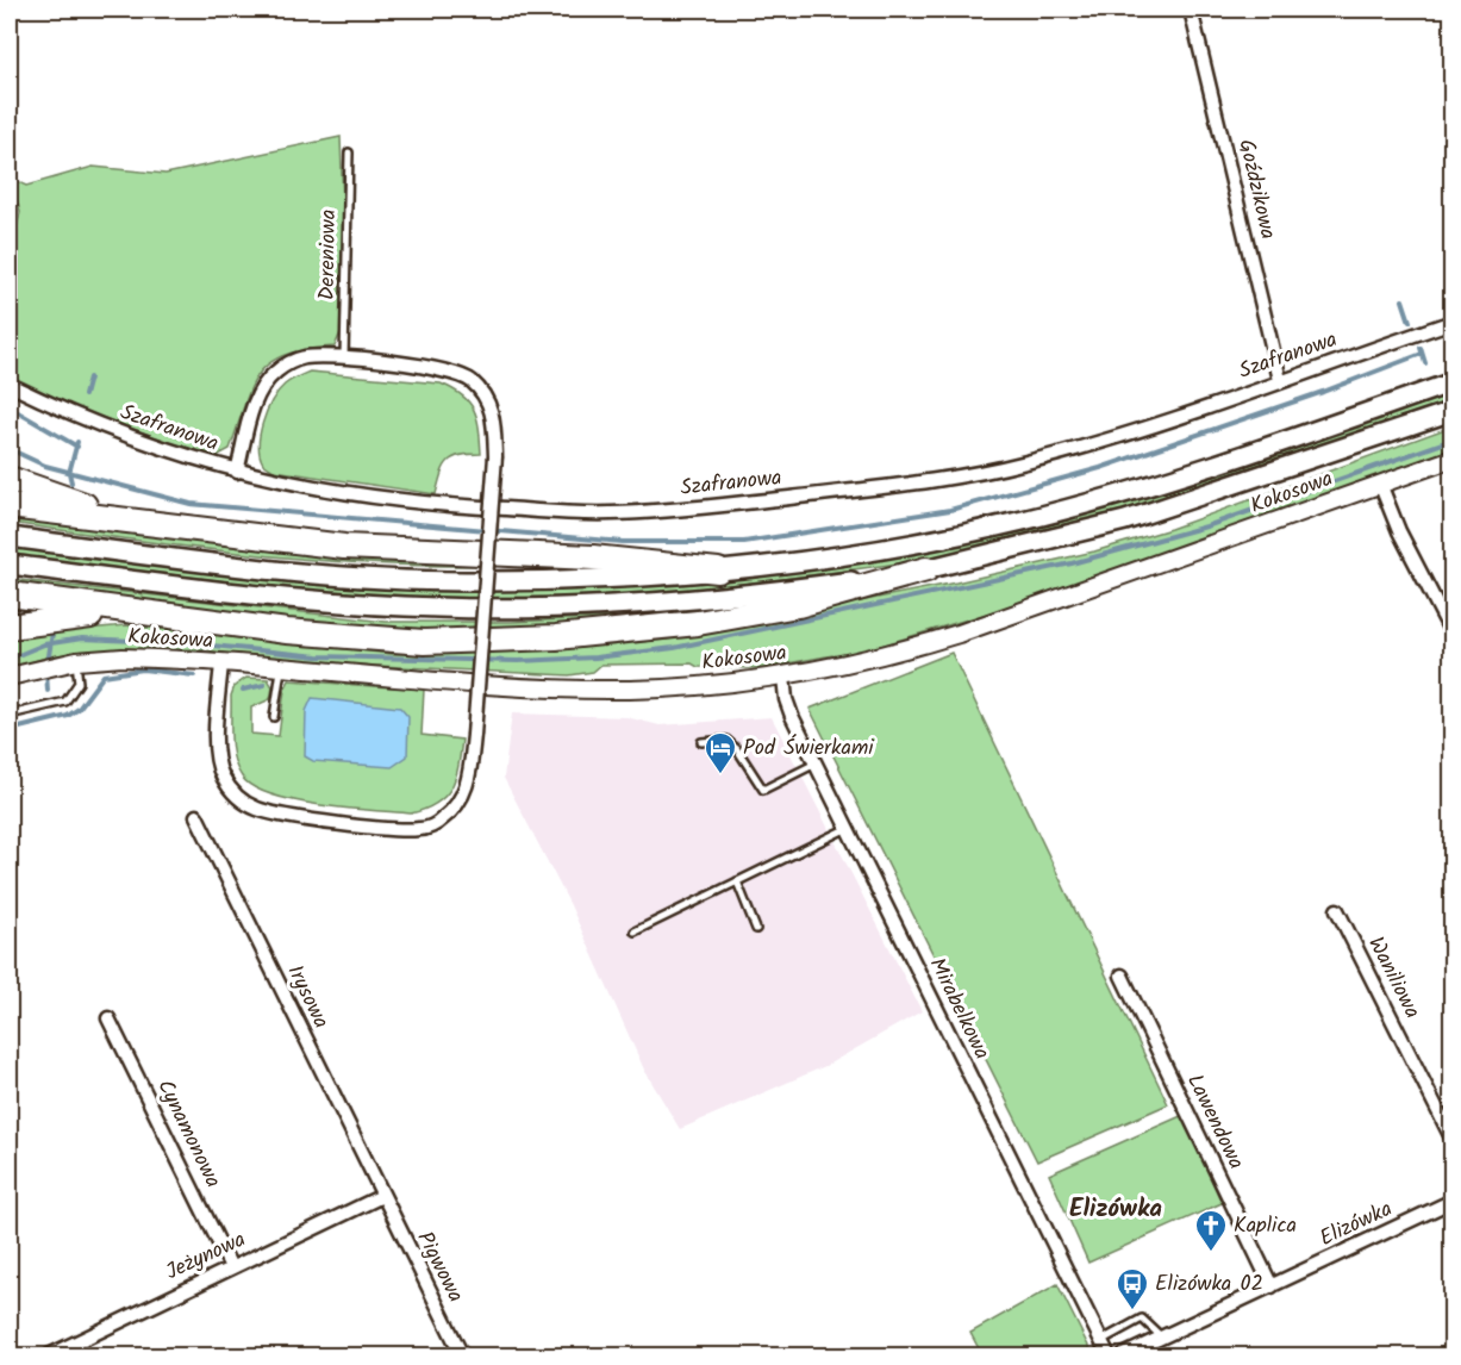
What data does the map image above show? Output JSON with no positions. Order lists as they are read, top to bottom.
{
  "streets": {
    "street": [
      "Goździkowa",
      "Szafranowa",
      "Kokosowa",
      "Waniliowa",
      "Irysowa",
      "Mirabelkowa",
      "Lawendowa",
      "Cynamonowa",
      "Elizówka",
      "Jeżynowa",
      "Pigwowa"
    ],
    "lane": ["Dereniowa"]
  },
  "crossings": [
    ["Goździkowa", "Szafranowa"],
    ["Kokosowa", "Mirabelkowa"],
    ["Irysowa", "Jeżynowa"],
    ["Irysowa", "Pigwowa"],
    ["Lawendowa", "Elizówka"],
    ["Cynamonowa", "Jeżynowa"],
    ["Jeżynowa", "Pigwowa"]
  ],
  "districts": ["Elizówka"],
  "places": {
    "hotel": ["Pod Świerkami"],
    "church": ["Kaplica"],
    "bus stop": ["Elizówka 02"]
  }
}
